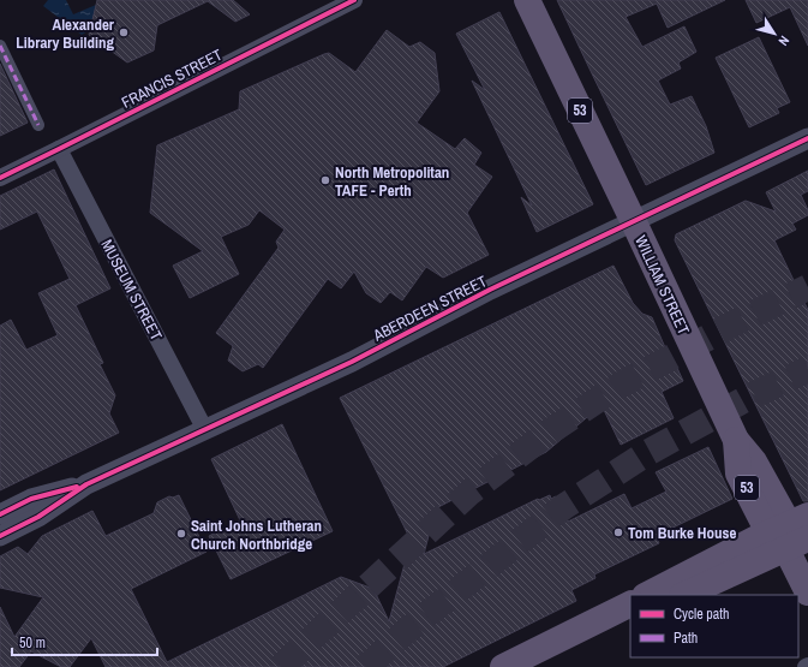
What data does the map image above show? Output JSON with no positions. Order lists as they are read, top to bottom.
{
  "streets": {
    "main road": ["53", "WILLIAM STREET"],
    "street": ["FRANCIS STREET", "MUSEUM STREET", "ABERDEEN STREET"]
  },
  "crossings": [
    ["FRANCIS STREET", "MUSEUM STREET"],
    ["WILLIAM STREET", "ABERDEEN STREET"],
    ["MUSEUM STREET", "ABERDEEN STREET"]
  ],
  "places": [
    "Alexander Library Building",
    "North Metropolitan TAFE - Perth",
    "Tom Burke House",
    "Saint Johns Lutheran Church Northbridge"
  ],
  "legend": ["Cycle path", "Path"],
  "scale_bar": "50 m",
  "north": "bottom right"
}
